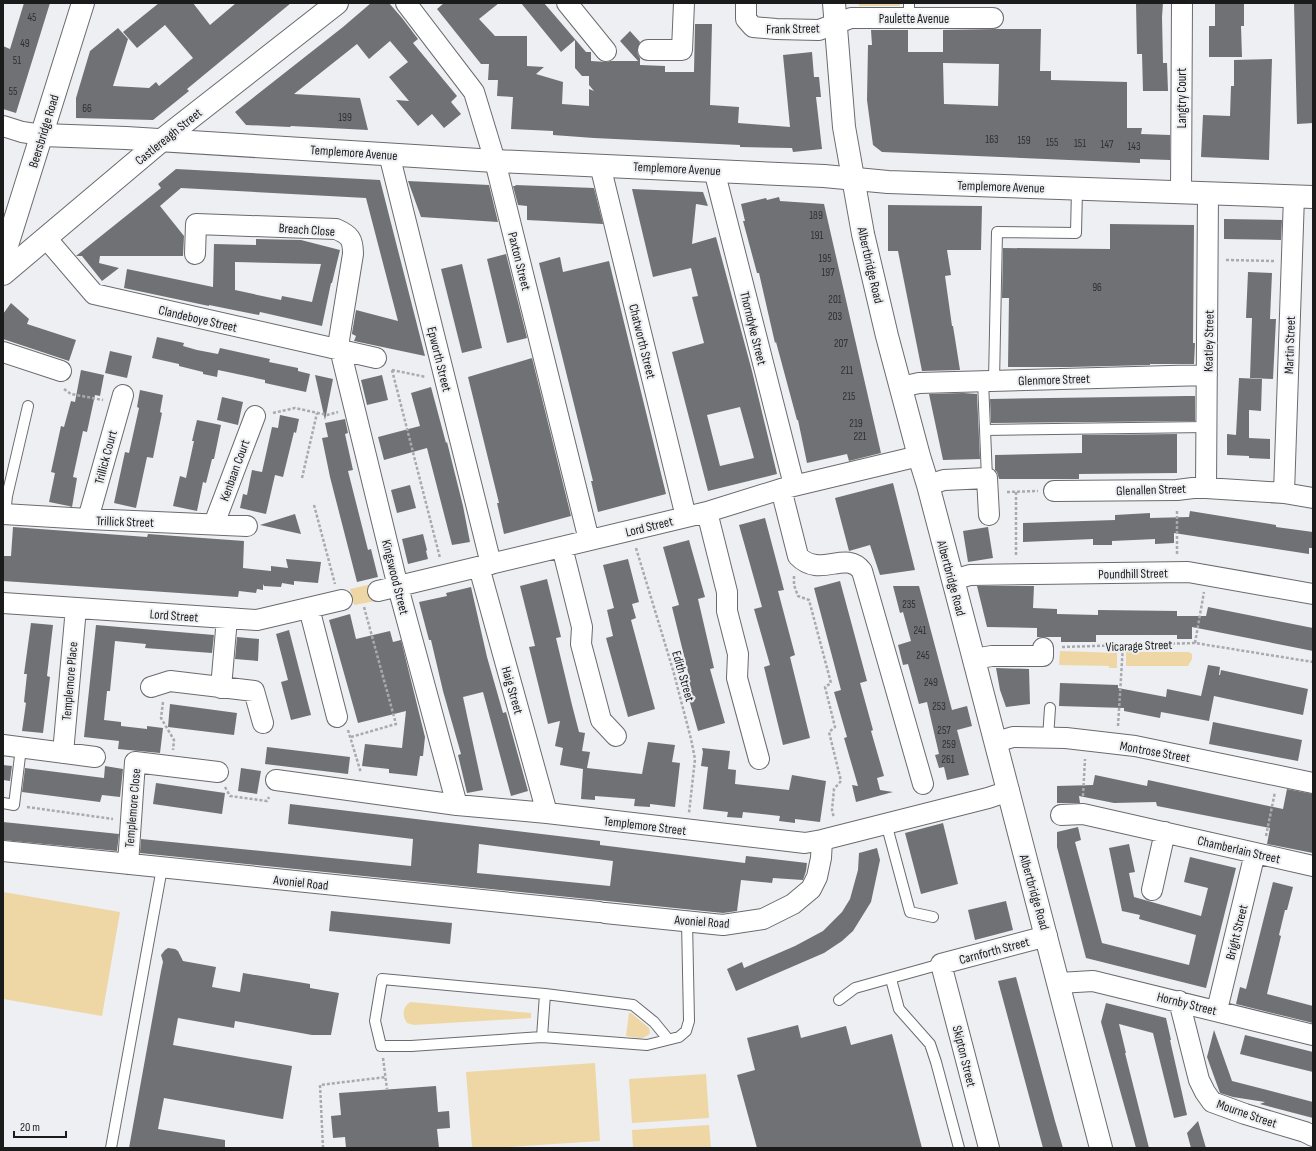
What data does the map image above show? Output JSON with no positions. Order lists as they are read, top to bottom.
{
  "streets": {
    "main road": [
      "Beersbridge Road",
      "Castlereagh Street",
      "Templemore Avenue",
      "Albertbridge Road"
    ],
    "street": [
      "Paulette Avenue",
      "Frank Street",
      "Langtry Court",
      "Breach Close",
      "Paxton Street",
      "Clandeboye Street",
      "Thorndyke Street",
      "Chatworth Street",
      "Keatley Street",
      "Martin Street",
      "Epworth Street",
      "Glenmore Street",
      "Trillick Court",
      "Kenbaan Court",
      "Glenallen Street",
      "Trillick Street",
      "Lord Street",
      "Poundhill Street",
      "Kingswood Street",
      "Templemore Place",
      "Haig Street",
      "Montrose Street",
      "Templemore Close",
      "Templemore Street",
      "Chamberlain Street",
      "Avoniel Road",
      "Bright Street",
      "Carnforth Street",
      "Hornby Street",
      "Skipton Street",
      "Mourne Street"
    ],
    "path": ["Vicarage Street", "Edith Street"]
  },
  "crossings": [
    ["Paulette Avenue", "Frank Street"],
    ["Paulette Avenue", "Albertbridge Road"],
    ["Frank Street", "Albertbridge Road"],
    ["Langtry Court", "Templemore Avenue"],
    ["Beersbridge Road", "Templemore Avenue"],
    ["Castlereagh Street", "Templemore Avenue"],
    ["Castlereagh Street", "Clandeboye Street"],
    ["Templemore Avenue", "Paxton Street"],
    ["Templemore Avenue", "Albertbridge Road"],
    ["Templemore Avenue", "Thorndyke Street"],
    ["Templemore Avenue", "Chatworth Street"],
    ["Templemore Avenue", "Keatley Street"],
    ["Templemore Avenue", "Martin Street"],
    ["Templemore Avenue", "Epworth Street"],
    ["Breach Close", "Clandeboye Street"],
    ["Breach Close", "Kingswood Street"],
    ["Paxton Street", "Lord Street"],
    ["Albertbridge Road", "Glenmore Street"],
    ["Albertbridge Road", "Lord Street"],
    ["Albertbridge Road", "Poundhill Street"],
    ["Albertbridge Road", "Montrose Street"],
    ["Albertbridge Road", "Templemore Street"],
    ["Albertbridge Road", "Carnforth Street"],
    ["Albertbridge Road", "Hornby Street"],
    ["Clandeboye Street", "Kingswood Street"],
    ["Thorndyke Street", "Lord Street"],
    ["Chatworth Street", "Lord Street"],
    ["Keatley Street", "Glenmore Street"],
    ["Keatley Street", "Glenallen Street"],
    ["Martin Street", "Glenallen Street"],
    ["Epworth Street", "Lord Street"],
    ["Epworth Street", "Haig Street"],
    ["Trillick Court", "Trillick Street"],
    ["Kenbaan Court", "Trillick Street"],
    ["Lord Street", "Kingswood Street"],
    ["Lord Street", "Edith Street"],
    ["Lord Street", "Templemore Place"],
    ["Lord Street", "Haig Street"],
    ["Kingswood Street", "Templemore Street"],
    ["Edith Street", "Templemore Street"],
    ["Haig Street", "Templemore Street"],
    ["Templemore Close", "Avoniel Road"],
    ["Templemore Street", "Avoniel Road"],
    ["Chamberlain Street", "Bright Street"],
    ["Bright Street", "Hornby Street"],
    ["Carnforth Street", "Skipton Street"],
    ["Hornby Street", "Mourne Street"]
  ],
  "house_numbers": [
    "45",
    "49",
    "51",
    "55",
    "66",
    "199",
    "163",
    "159",
    "155",
    "151",
    "147",
    "143",
    "189",
    "191",
    "195",
    "197",
    "96",
    "201",
    "203",
    "207",
    "211",
    "215",
    "219",
    "221",
    "235",
    "241",
    "245",
    "249",
    "253",
    "257",
    "259",
    "261"
  ],
  "scale_bar": "20 m"
}
